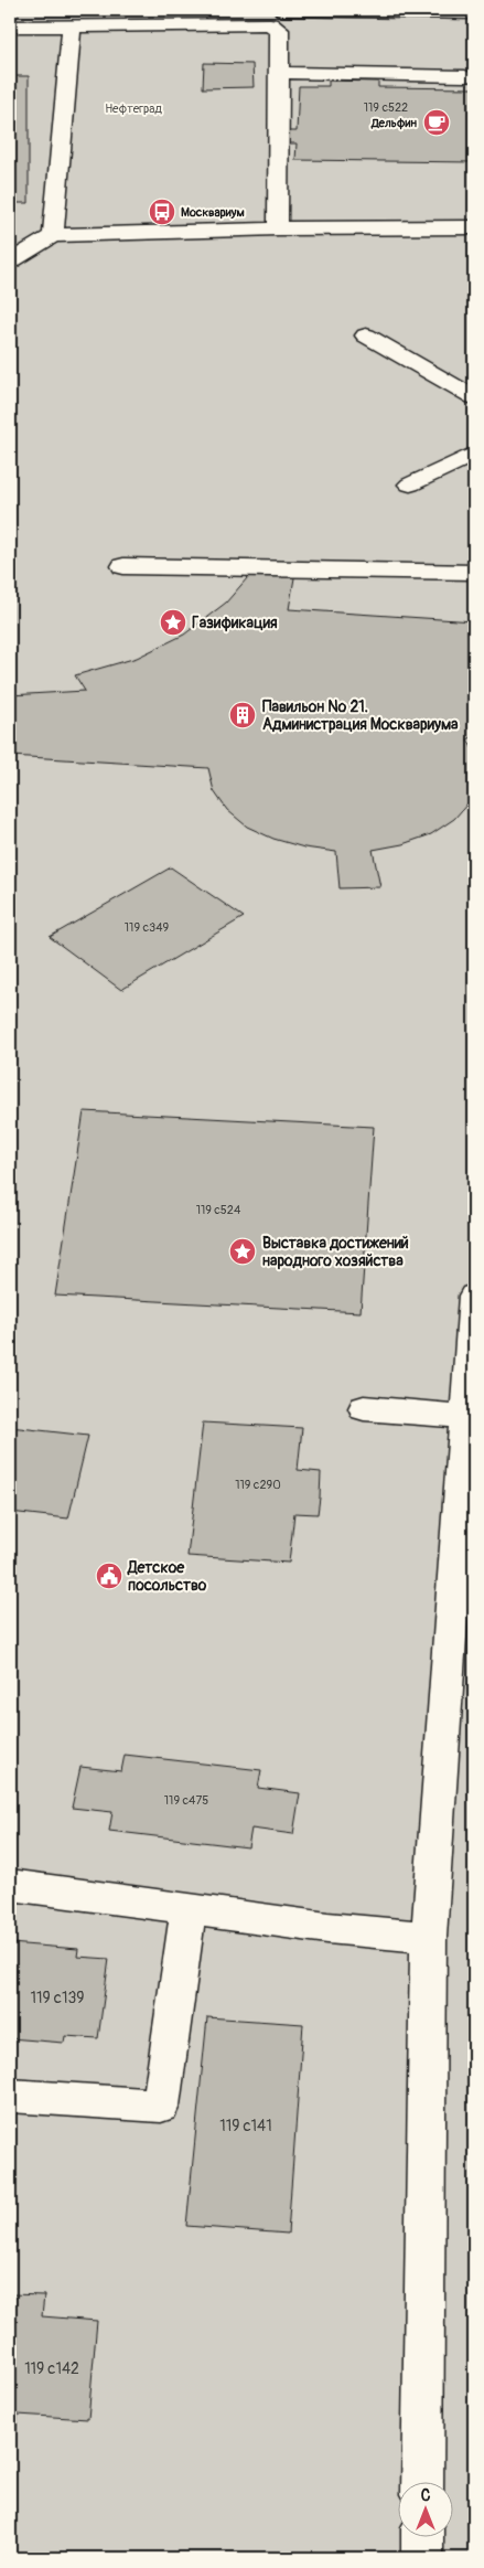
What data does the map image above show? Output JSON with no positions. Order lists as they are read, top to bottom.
{
  "parks": ["Нефтеград"],
  "places": {
    "cafe": ["Дельфин"],
    "bus stop": ["Москвариум"],
    "place": ["Газификация", "Выставка достижений народного хозяйства"],
    "building": ["Павильон № 21. Администрация Москвариума"],
    "public building": ["Детское посольство"]
  },
  "house_numbers": [
    "119 с522",
    "119 с349",
    "119 с524",
    "119 с290",
    "119 с475",
    "119 с139",
    "119 с141",
    "119 с142"
  ],
  "north": "top"
}
